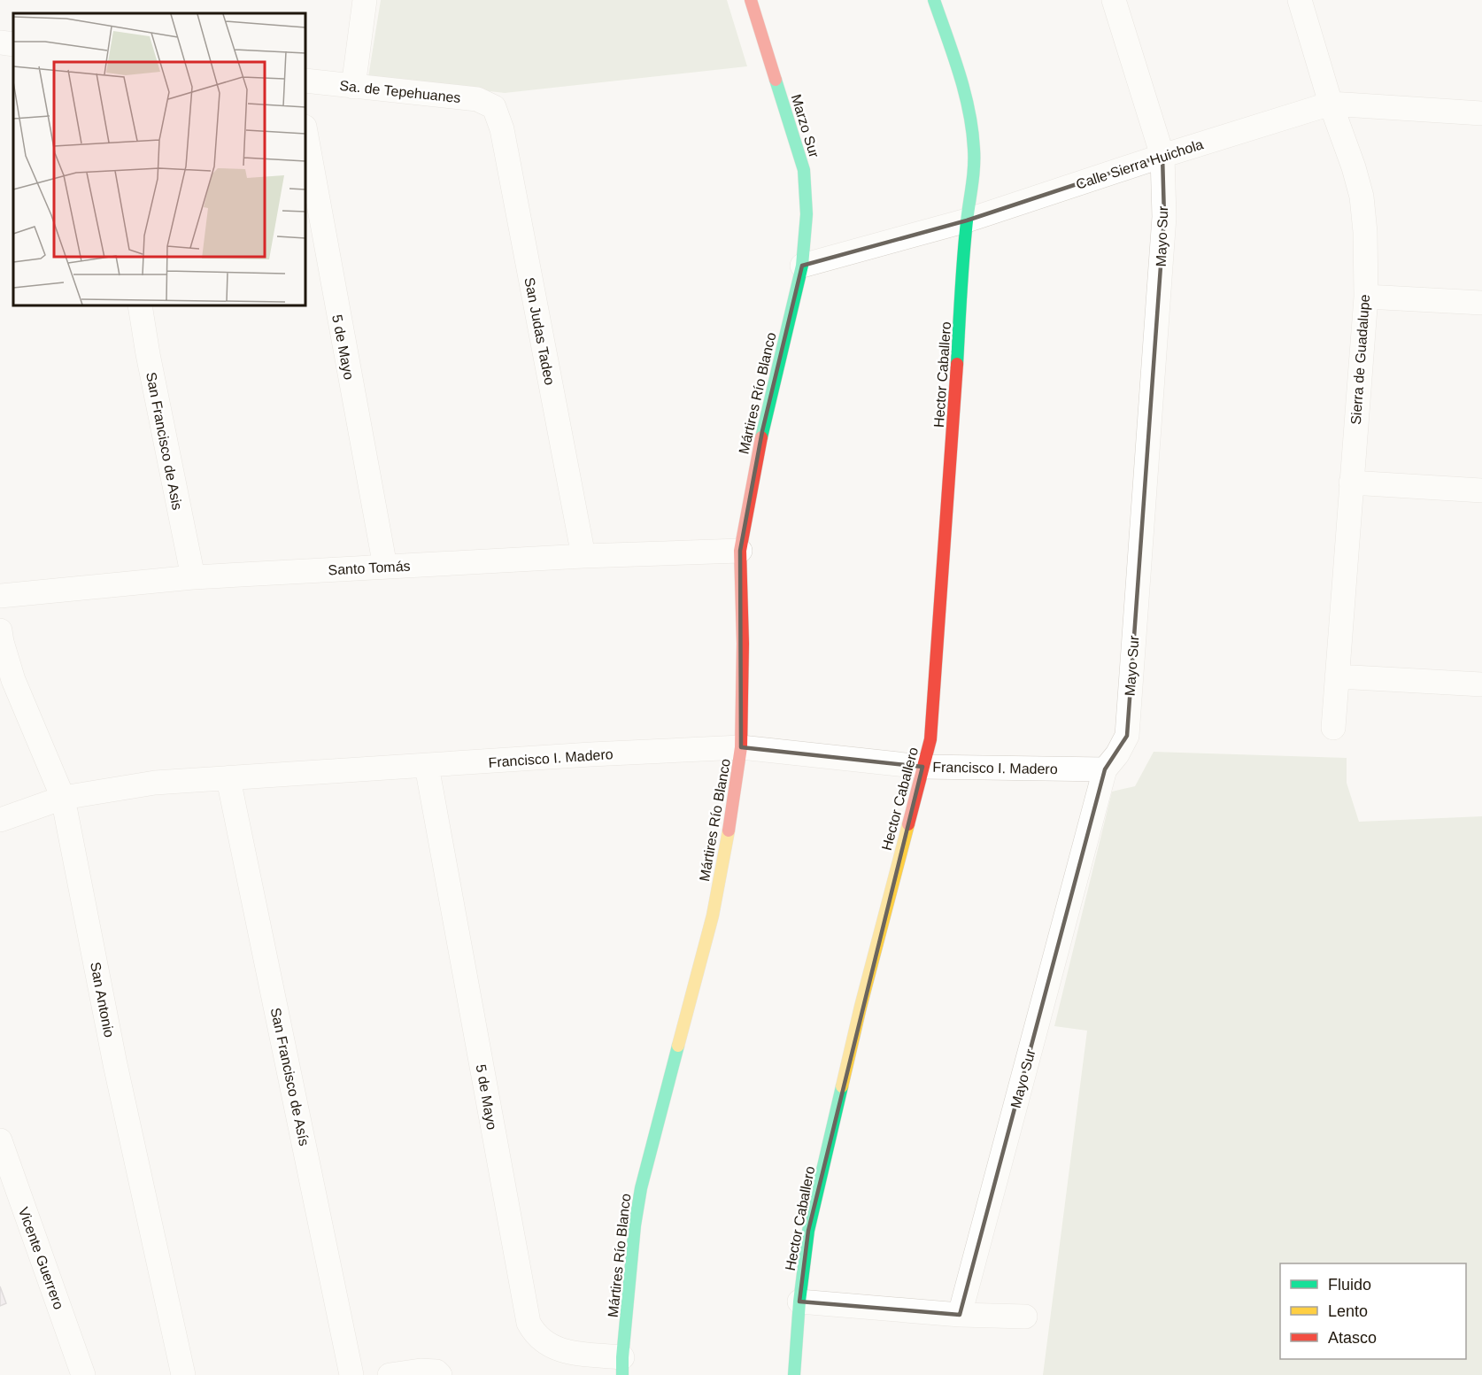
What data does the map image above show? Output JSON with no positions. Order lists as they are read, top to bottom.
{
  "streets": {
    "street": [
      "Sa. de Tepehuanes",
      "Marzo Sur",
      "Calle Sierra Huichola",
      "Mayo Sur",
      "San Judas Tadeo",
      "5 de Mayo",
      "Sierra de Guadalupe",
      "Hector Caballero",
      "Mártires Río Blanco",
      "San Francisco de Asis",
      "Santo Tomás",
      "Francisco I. Madero",
      "San Antonio",
      "San Francisco de Asís",
      "Vicente Guerrero"
    ]
  },
  "crossings": [
    ["Sa. de Tepehuanes", "San Judas Tadeo"],
    ["Marzo Sur", "Calle Sierra Huichola"],
    ["Marzo Sur", "Mártires Río Blanco"],
    ["Calle Sierra Huichola", "Mayo Sur"],
    ["Calle Sierra Huichola", "Sierra de Guadalupe"],
    ["Calle Sierra Huichola", "Hector Caballero"],
    ["Calle Sierra Huichola", "Mártires Río Blanco"],
    ["Mayo Sur", "Francisco I. Madero"],
    ["San Judas Tadeo", "Santo Tomás"],
    ["5 de Mayo", "Mártires Río Blanco"],
    ["5 de Mayo", "Santo Tomás"],
    ["5 de Mayo", "Francisco I. Madero"],
    ["Hector Caballero", "Francisco I. Madero"],
    ["Mártires Río Blanco", "Santo Tomás"],
    ["Mártires Río Blanco", "Francisco I. Madero"],
    ["San Francisco de Asis", "Santo Tomás"],
    ["Francisco I. Madero", "San Antonio"],
    ["Francisco I. Madero", "San Francisco de Asís"]
  ],
  "legend": ["Fluido", "Lento", "Atasco"]
}
